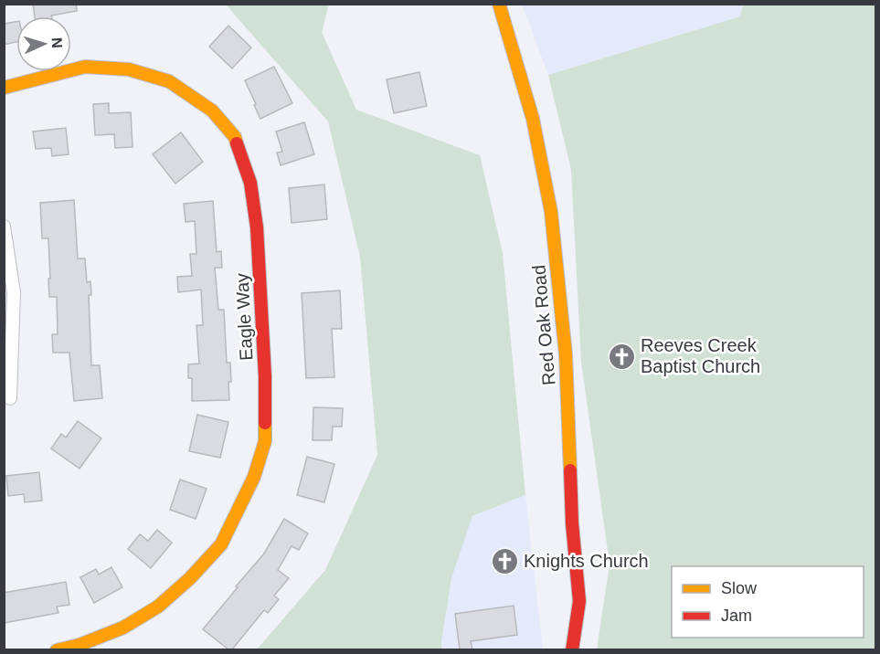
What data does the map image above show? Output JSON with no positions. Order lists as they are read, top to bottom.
{
  "streets": {
    "street": ["Eagle Way", "Red Oak Road"]
  },
  "places": {
    "church": ["Reeves Creek Baptist Church", "Knights Church"]
  },
  "legend": ["Slow", "Jam"],
  "north": "right"
}
